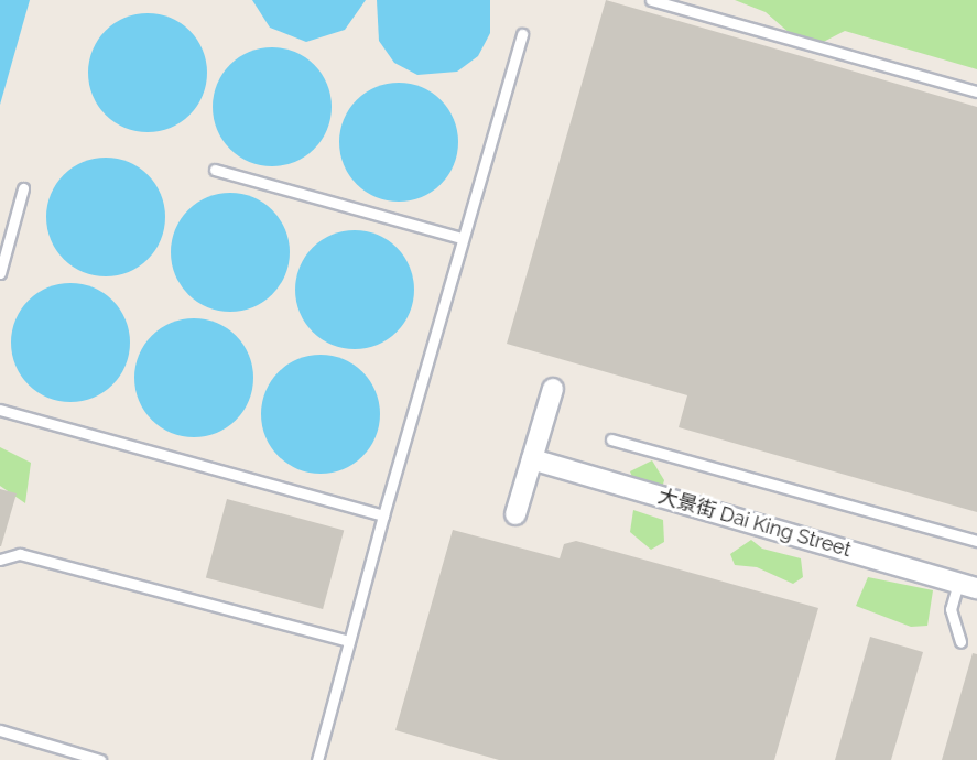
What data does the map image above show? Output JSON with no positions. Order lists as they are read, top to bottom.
{
  "streets": {
    "street": ["大景街 Dai King Street"]
  }
}
